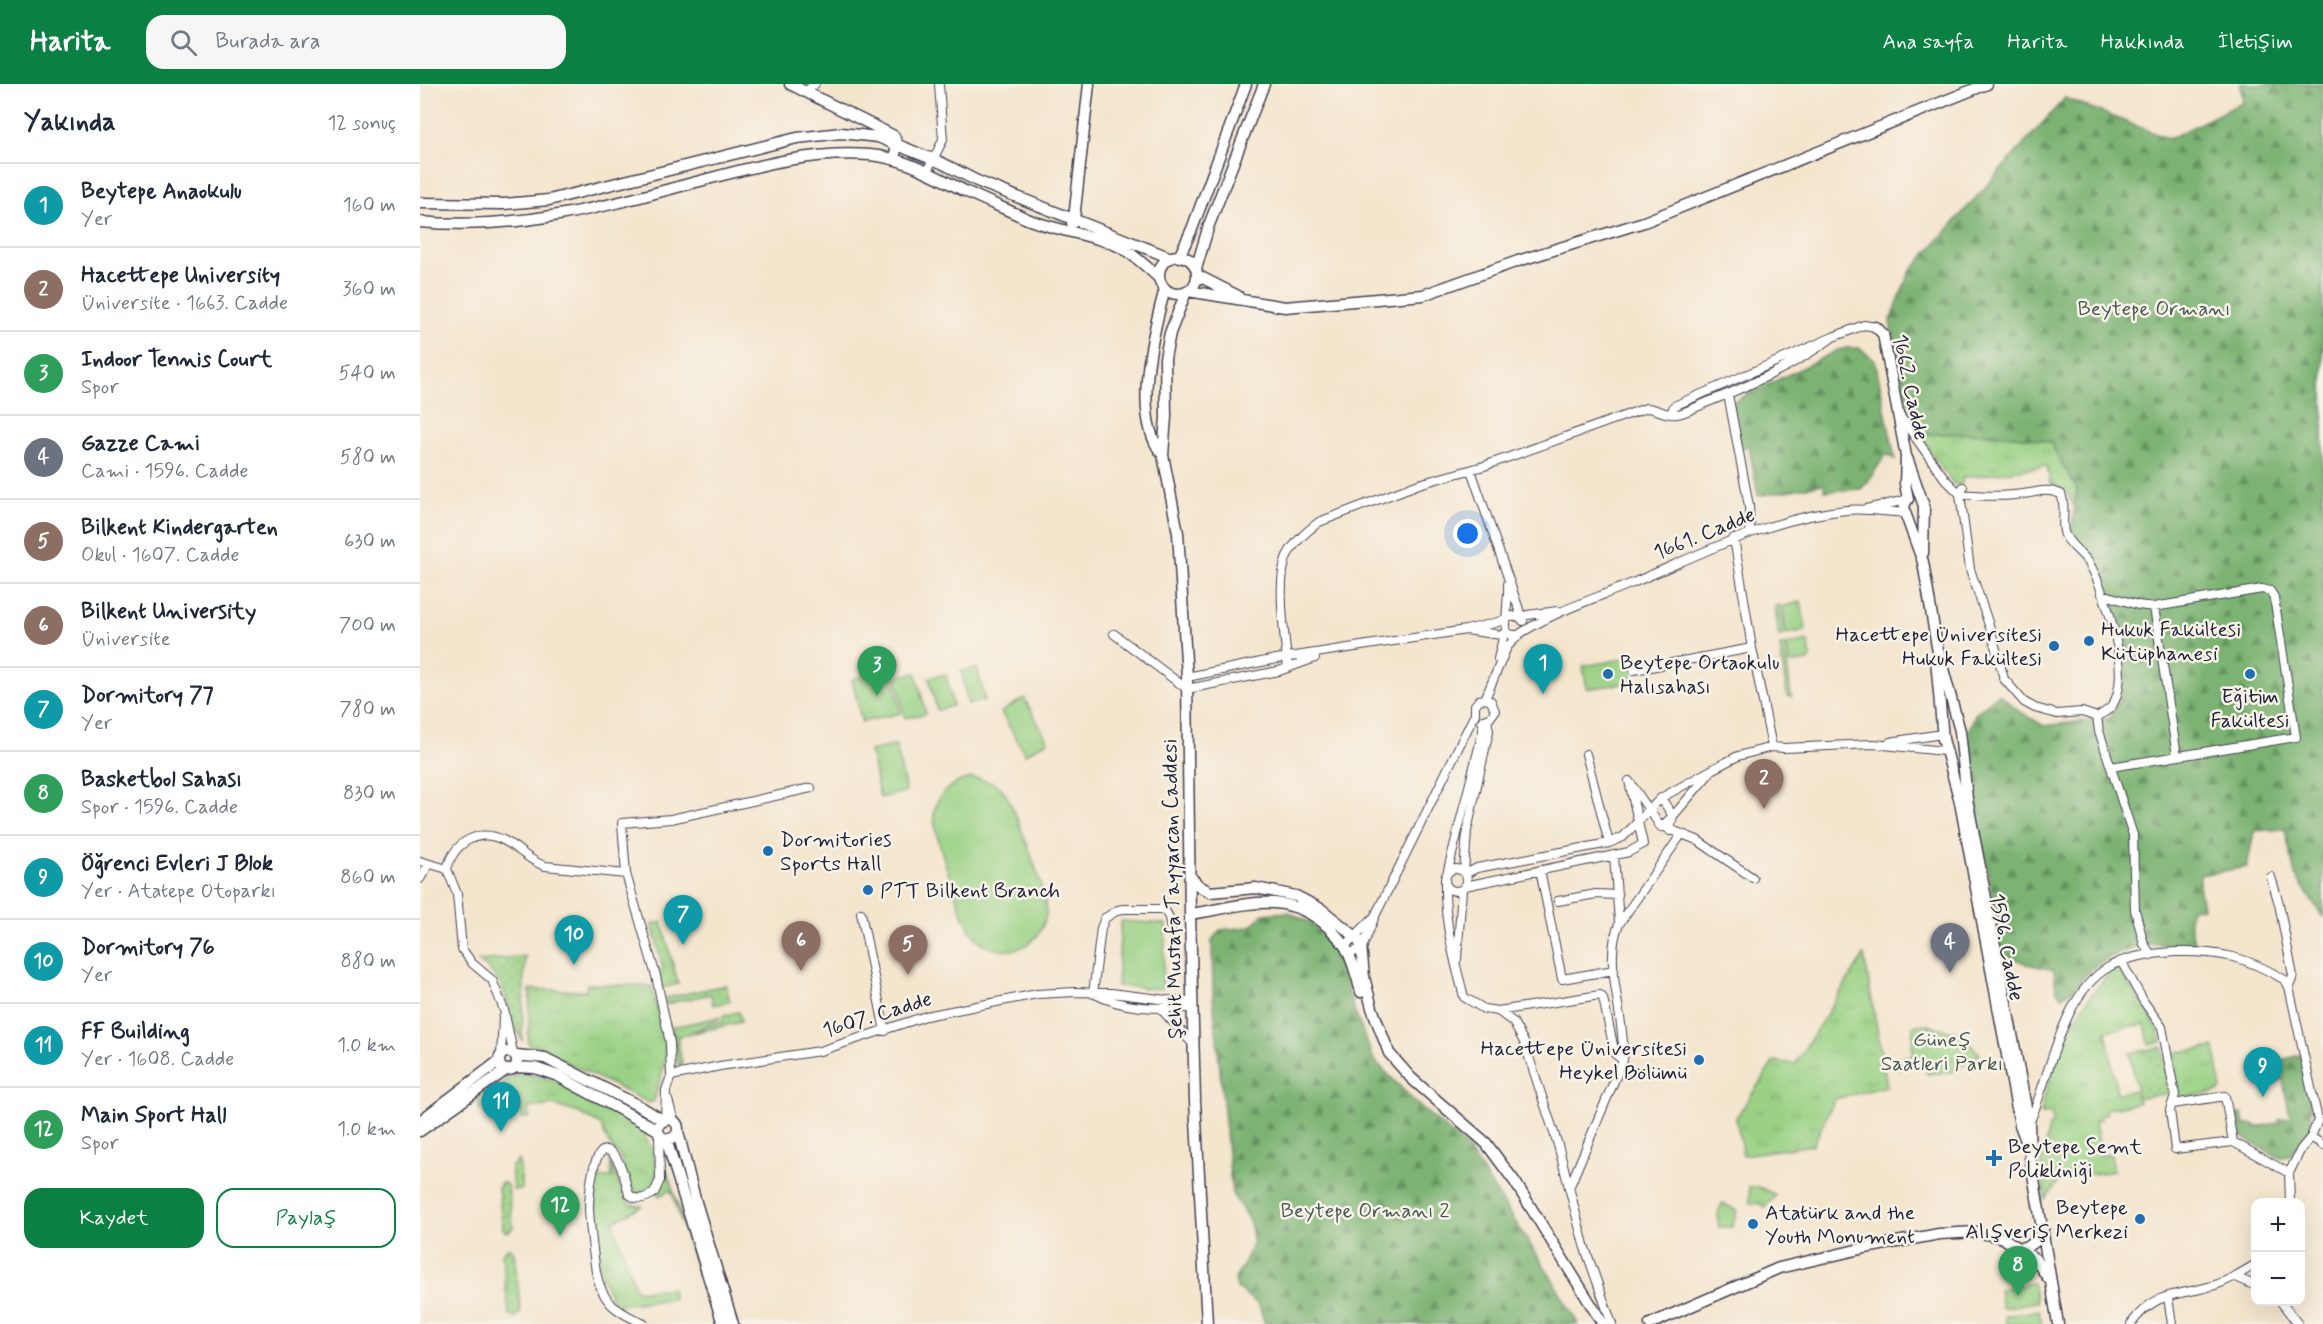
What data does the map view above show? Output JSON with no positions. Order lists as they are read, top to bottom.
{
  "streets": {
    "street": [
      "1662. Cadde",
      "1661. Cadde",
      "Şehit Mustafa Tayyarcan Caddesi",
      "1596. Cadde",
      "1607. Cadde"
    ]
  },
  "crossings": [
    ["1662. Cadde", "1661. Cadde"],
    ["1662. Cadde", "1596. Cadde"],
    ["1661. Cadde", "Şehit Mustafa Tayyarcan Caddesi"],
    ["Şehit Mustafa Tayyarcan Caddesi", "1607. Cadde"]
  ],
  "parks": ["Beytepe Ormanı", "Güneş Saatleri Parkı", "Beytepe Ormanı 2"],
  "places": {
    "other": [
      "Hukuk Fakültesi Kütüphanesi",
      "Hacettepe Üniversitesi Hukuk Fakültesi",
      "Beytepe Ortaokulu Halısahası",
      "Eğitim Fakültesi",
      "Dormitories Sports Hall",
      "PTT Bilkent Branch",
      "Hacettepe Üniversitesi Heykel Bölümü",
      "Beytepe Alışveriş Merkezi",
      "Atatürk and the Youth Monument"
    ],
    "health": ["Beytepe Semt Polikliniği"]
  },
  "page": {
    "header": "Harita",
    "search": "Burada ara",
    "nav": [
      "Ana sayfa",
      "Harita",
      "Hakkında",
      "İletişim"
    ],
    "heading": ["Yakında", "12 sonuç"],
    "list": [
      {
        "mark": "1",
        "name": "Beytepe Anaokulu",
        "note": "Yer",
        "value": "160 m"
      },
      {
        "mark": "2",
        "name": "Hacettepe University",
        "note": "Üniversite · 1663. Cadde",
        "value": "360 m"
      },
      {
        "mark": "3",
        "name": "Indoor Tennis Court",
        "note": "Spor",
        "value": "540 m"
      },
      {
        "mark": "4",
        "name": "Gazze Cami",
        "note": "Cami · 1596. Cadde",
        "value": "580 m"
      },
      {
        "mark": "5",
        "name": "Bilkent Kindergarten",
        "note": "Okul · 1607. Cadde",
        "value": "630 m"
      },
      {
        "mark": "6",
        "name": "Bilkent University",
        "note": "Üniversite",
        "value": "700 m"
      },
      {
        "mark": "7",
        "name": "Dormitory 77",
        "note": "Yer",
        "value": "780 m"
      },
      {
        "mark": "8",
        "name": "Basketbol Sahası",
        "note": "Spor · 1596. Cadde",
        "value": "830 m"
      },
      {
        "mark": "9",
        "name": "Öğrenci Evleri J Blok",
        "note": "Yer · Atatepe Otoparkı",
        "value": "860 m"
      },
      {
        "mark": "10",
        "name": "Dormitory 76",
        "note": "Yer",
        "value": "880 m"
      },
      {
        "mark": "11",
        "name": "FF Building",
        "note": "Yer · 1608. Cadde",
        "value": "1.0 km"
      },
      {
        "mark": "12",
        "name": "Main Sport Hall",
        "note": "Spor",
        "value": "1.0 km"
      }
    ],
    "pins": [
      "1",
      "3",
      "2",
      "7",
      "10",
      "6",
      "4",
      "5",
      "9",
      "11",
      "12",
      "8"
    ],
    "buttons": ["Kaydet", "Paylaş"],
    "map_buttons": ["+", "−"]
  }
}
